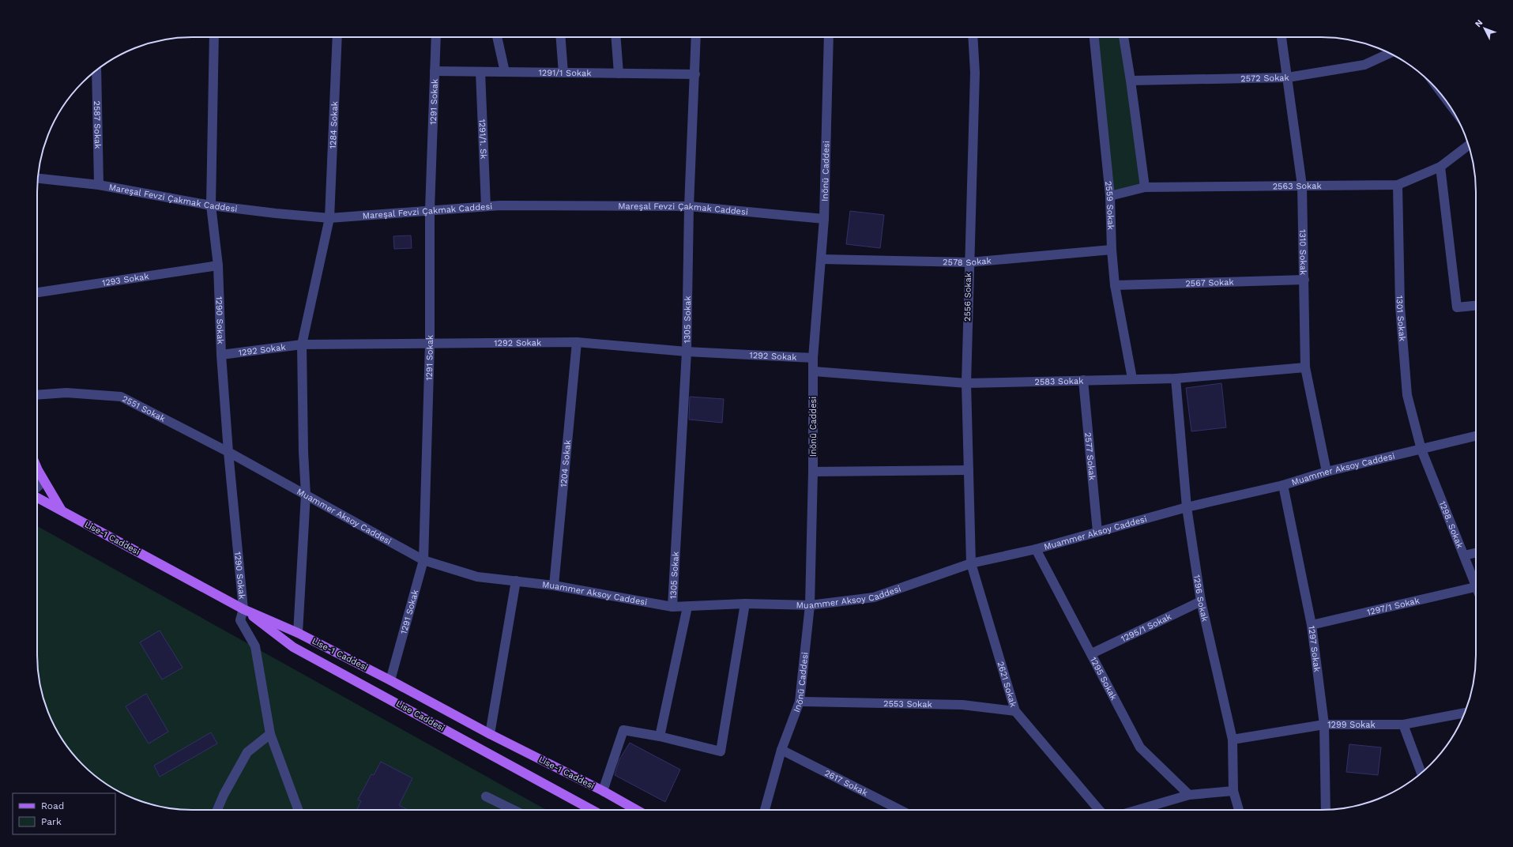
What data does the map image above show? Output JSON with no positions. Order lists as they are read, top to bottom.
{
  "streets": {
    "main road": ["Lise-1 Caddesi", "Lise Caddesi"],
    "street": [
      "1291/1 Sokak",
      "2572 Sokak",
      "1291 Sokak",
      "2587 Sokak",
      "1284 Sokak",
      "1291/1. Sk",
      "Inönü Caddesi",
      "2563 Sokak",
      "Mareşal Fevzi Çakmak Caddesi",
      "2559 Sokak",
      "1310 Sokak",
      "2578 Sokak",
      "1293 Sokak",
      "2567 Sokak",
      "2556 Sokak",
      "1301 Sokak",
      "1305 Sokak",
      "1290 Sokak",
      "1292 Sokak",
      "2583 Sokak",
      "2551 Sokak",
      "2577 Sokak",
      "1204 Sokak",
      "Muammer Aksoy Caddesi",
      "1298. Sokak",
      "1296 Sokak",
      "1297/1 Sokak",
      "1295/1 Sokak",
      "1297 Sokak",
      "1295 Sokak",
      "2621 Sokak",
      "2553 Sokak",
      "1299 Sokak",
      "2617 Sokak"
    ]
  },
  "crossings": [
    ["1291/1 Sokak", "1291 Sokak"],
    ["1291/1 Sokak", "1291/1. Sk"],
    ["1291/1 Sokak", "1305 Sokak"],
    ["2572 Sokak", "1310 Sokak"],
    ["1291 Sokak", "Mareşal Fevzi Çakmak Caddesi"],
    ["1291 Sokak", "1292 Sokak"],
    ["1291 Sokak", "Muammer Aksoy Caddesi"],
    ["1291 Sokak", "Lise-1 Caddesi"],
    ["2587 Sokak", "Mareşal Fevzi Çakmak Caddesi"],
    ["1284 Sokak", "Mareşal Fevzi Çakmak Caddesi"],
    ["1284 Sokak", "1292 Sokak"],
    ["1284 Sokak", "Muammer Aksoy Caddesi"],
    ["1284 Sokak", "Lise-1 Caddesi"],
    ["1291/1. Sk", "Mareşal Fevzi Çakmak Caddesi"],
    ["Inönü Caddesi", "Mareşal Fevzi Çakmak Caddesi"],
    ["Inönü Caddesi", "2578 Sokak"],
    ["Inönü Caddesi", "1292 Sokak"],
    ["Inönü Caddesi", "2583 Sokak"],
    ["Inönü Caddesi", "Muammer Aksoy Caddesi"],
    ["Inönü Caddesi", "2553 Sokak"],
    ["Inönü Caddesi", "2617 Sokak"],
    ["2563 Sokak", "2559 Sokak"],
    ["2563 Sokak", "1310 Sokak"],
    ["2563 Sokak", "1301 Sokak"],
    ["Mareşal Fevzi Çakmak Caddesi", "1305 Sokak"],
    ["Mareşal Fevzi Çakmak Caddesi", "1290 Sokak"],
    ["2559 Sokak", "2578 Sokak"],
    ["2559 Sokak", "2567 Sokak"],
    ["2559 Sokak", "2583 Sokak"],
    ["1310 Sokak", "2567 Sokak"],
    ["1310 Sokak", "2583 Sokak"],
    ["1310 Sokak", "Muammer Aksoy Caddesi"],
    ["2578 Sokak", "2556 Sokak"],
    ["1293 Sokak", "1290 Sokak"],
    ["2556 Sokak", "2583 Sokak"],
    ["2556 Sokak", "Muammer Aksoy Caddesi"],
    ["2556 Sokak", "2621 Sokak"],
    ["1301 Sokak", "Muammer Aksoy Caddesi"],
    ["1301 Sokak", "1298. Sokak"],
    ["1305 Sokak", "1292 Sokak"],
    ["1305 Sokak", "Muammer Aksoy Caddesi"],
    ["1290 Sokak", "1292 Sokak"],
    ["1290 Sokak", "2551 Sokak"],
    ["1290 Sokak", "Muammer Aksoy Caddesi"],
    ["1290 Sokak", "Lise-1 Caddesi"],
    ["1290 Sokak", "Lise Caddesi"],
    ["1292 Sokak", "1204 Sokak"],
    ["2583 Sokak", "2577 Sokak"],
    ["2583 Sokak", "1296 Sokak"],
    ["2551 Sokak", "Muammer Aksoy Caddesi"],
    ["2577 Sokak", "Muammer Aksoy Caddesi"],
    ["1204 Sokak", "Muammer Aksoy Caddesi"],
    ["Muammer Aksoy Caddesi", "1298. Sokak"],
    ["Muammer Aksoy Caddesi", "1296 Sokak"],
    ["Muammer Aksoy Caddesi", "1297 Sokak"],
    ["Muammer Aksoy Caddesi", "1295 Sokak"],
    ["Muammer Aksoy Caddesi", "2621 Sokak"],
    ["1298. Sokak", "1297/1 Sokak"],
    ["Lise-1 Caddesi", "Lise Caddesi"],
    ["1296 Sokak", "1295/1 Sokak"],
    ["1296 Sokak", "1299 Sokak"],
    ["1297/1 Sokak", "1297 Sokak"],
    ["1295/1 Sokak", "1295 Sokak"],
    ["1297 Sokak", "1299 Sokak"],
    ["2621 Sokak", "2553 Sokak"]
  ],
  "legend": ["Road", "Park"],
  "north": "top left"
}
